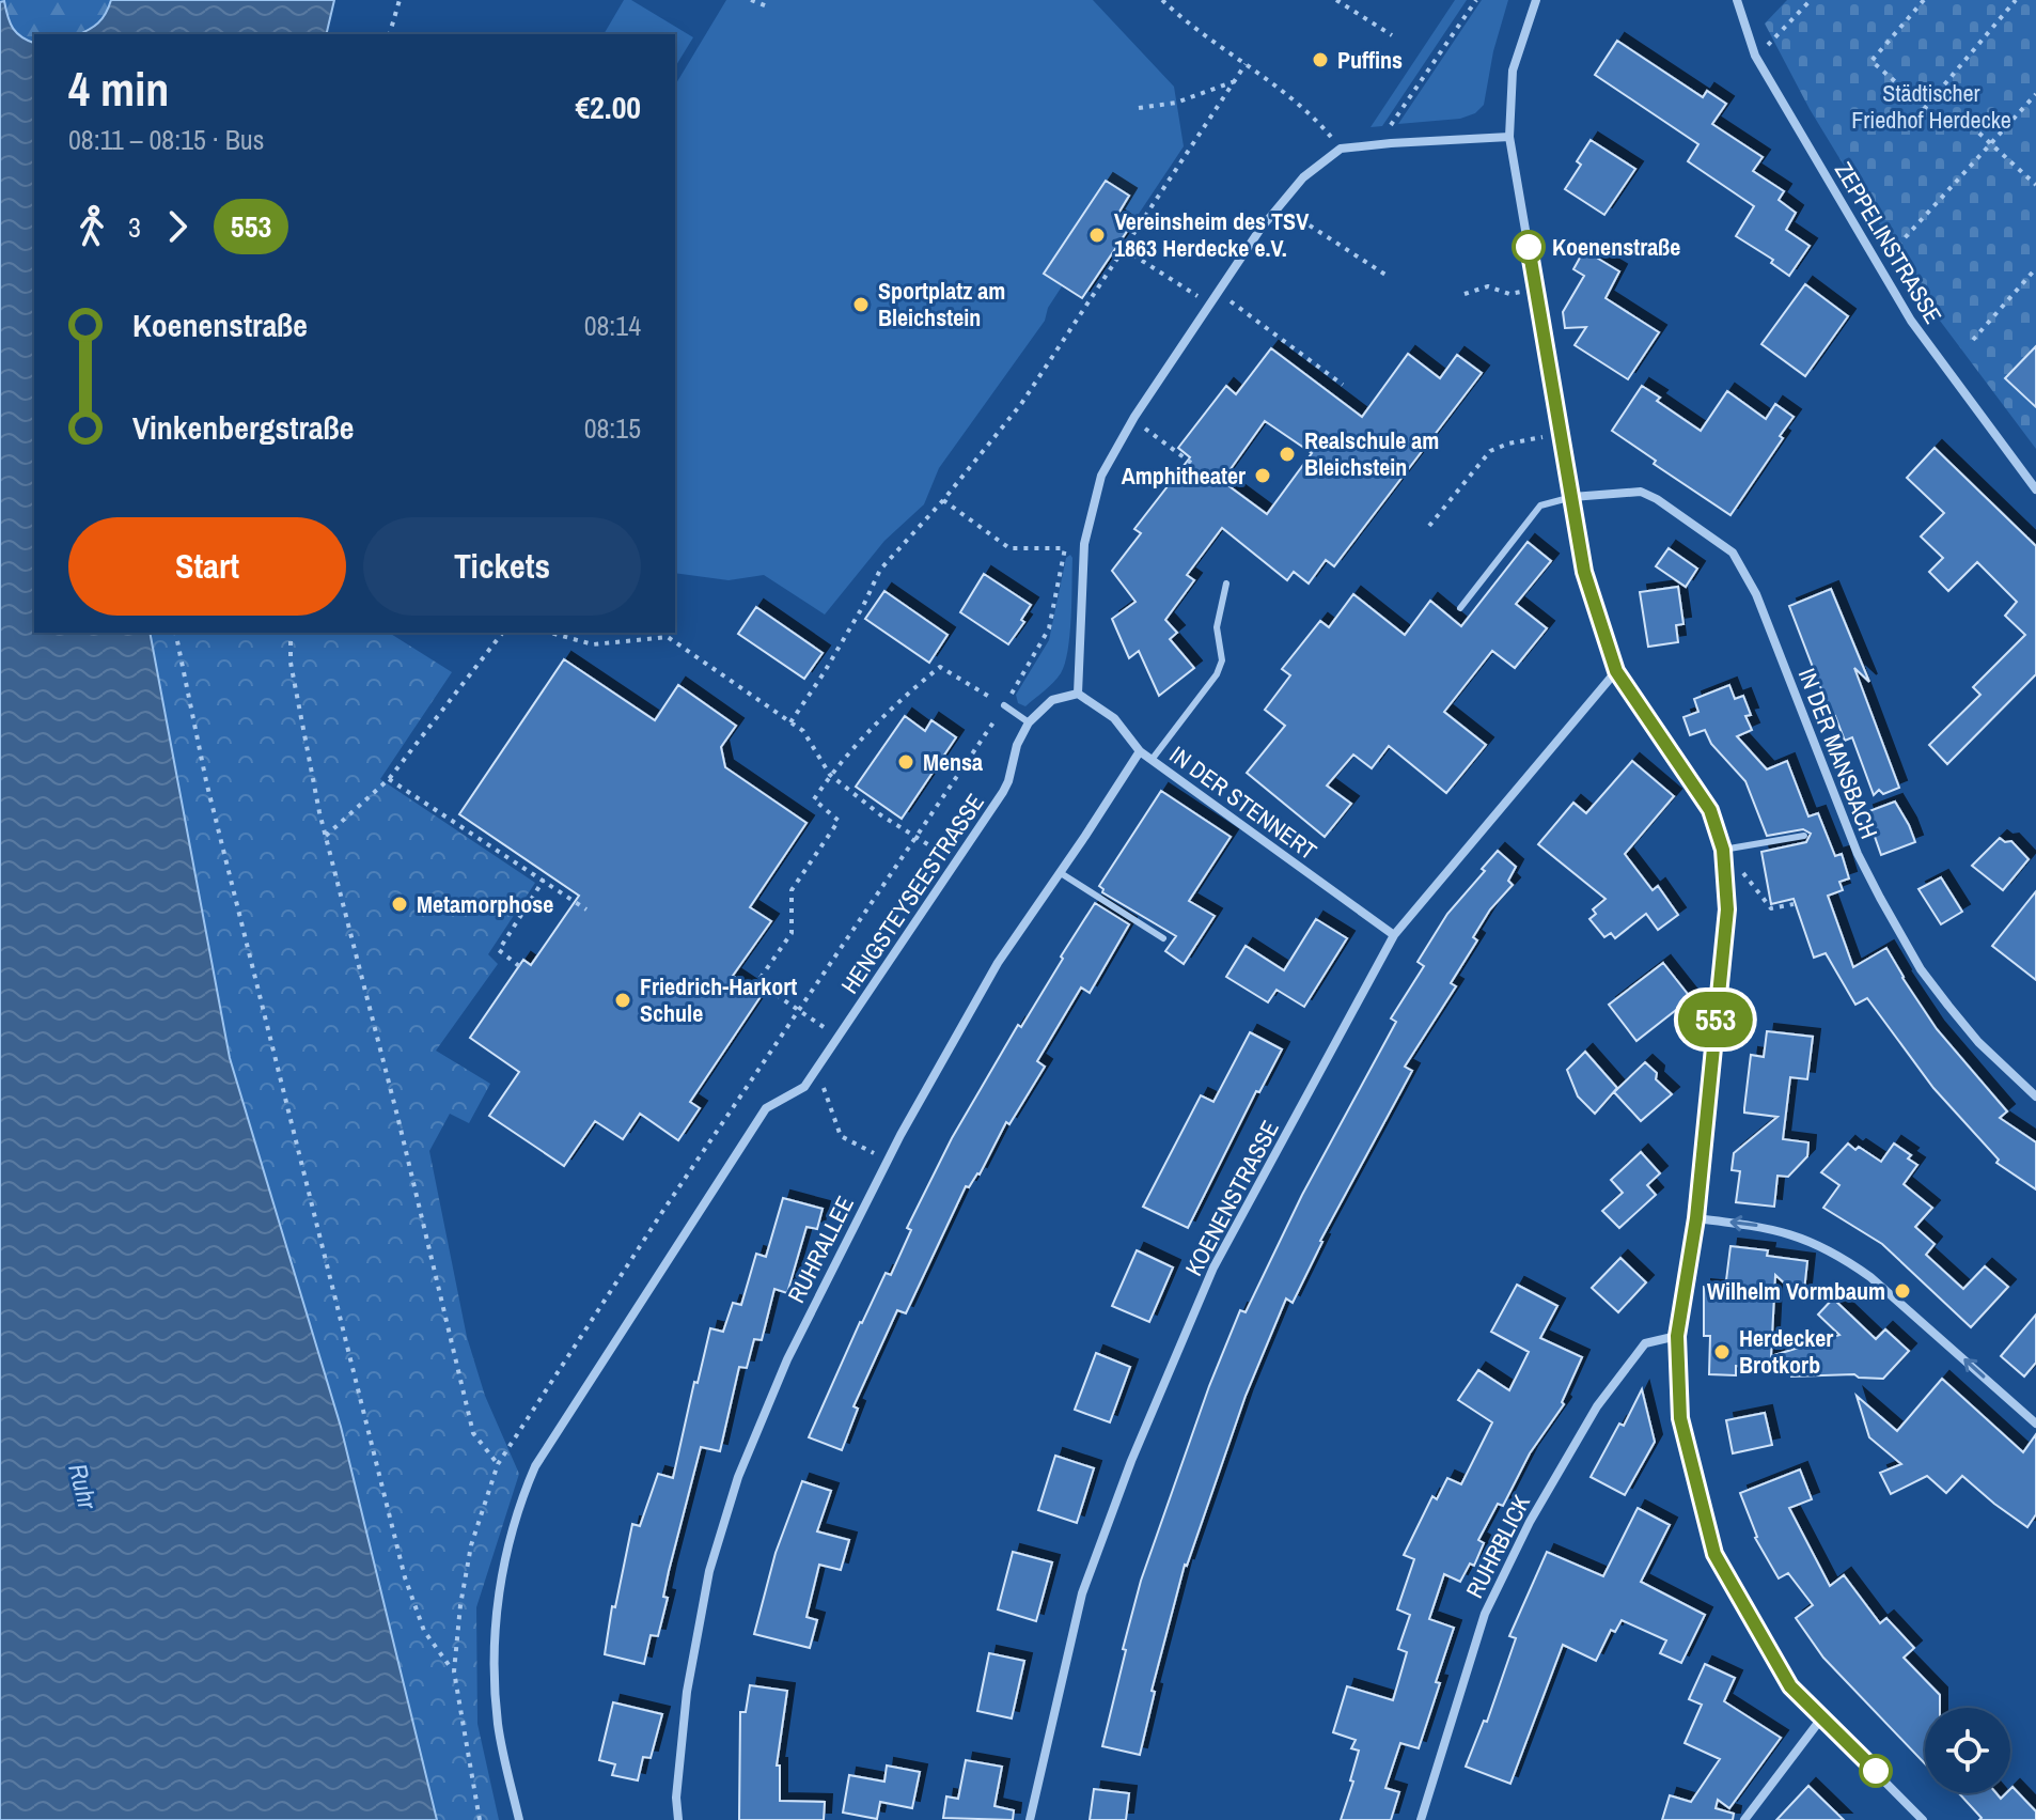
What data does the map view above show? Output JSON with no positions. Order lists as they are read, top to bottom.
{
  "streets": {
    "street": [
      "ZEPPELINSTRASSE",
      "IN DER MANSBACH",
      "IN DER STENNERT",
      "HENGSTEYSEESTRASSE",
      "KOENENSTRASSE",
      "RUHRALLEE",
      "RUHRBLICK"
    ]
  },
  "crossings": [
    ["IN DER STENNERT", "KOENENSTRASSE"],
    ["IN DER STENNERT", "RUHRALLEE"]
  ],
  "water": ["Ruhr"],
  "parks": ["Städtischer Friedhof Herdecke"],
  "places": [
    "Puffins",
    "Vereinsheim des TSV 1863 Herdecke e.V.",
    "Koenenstraße",
    "Sportplatz am Bleichstein",
    "Realschule am Bleichstein",
    "Amphitheater",
    "Mensa",
    "Metamorphose",
    "Friedrich-Harkort Schule",
    "Wilhelm Vormbaum",
    "Herdecker Brotkorb"
  ],
  "lines": ["bus line 553"],
  "page": {
    "on_map": "553",
    "heading": ["4 min", "08:11 – 08:15 · Bus", "€2.00"],
    "legs": ["3", "553"],
    "list": [
      {
        "name": "Koenenstraße",
        "value": "08:14"
      },
      {
        "name": "Vinkenbergstraße",
        "value": "08:15"
      }
    ],
    "buttons": ["Start", "Tickets"]
  }
}
